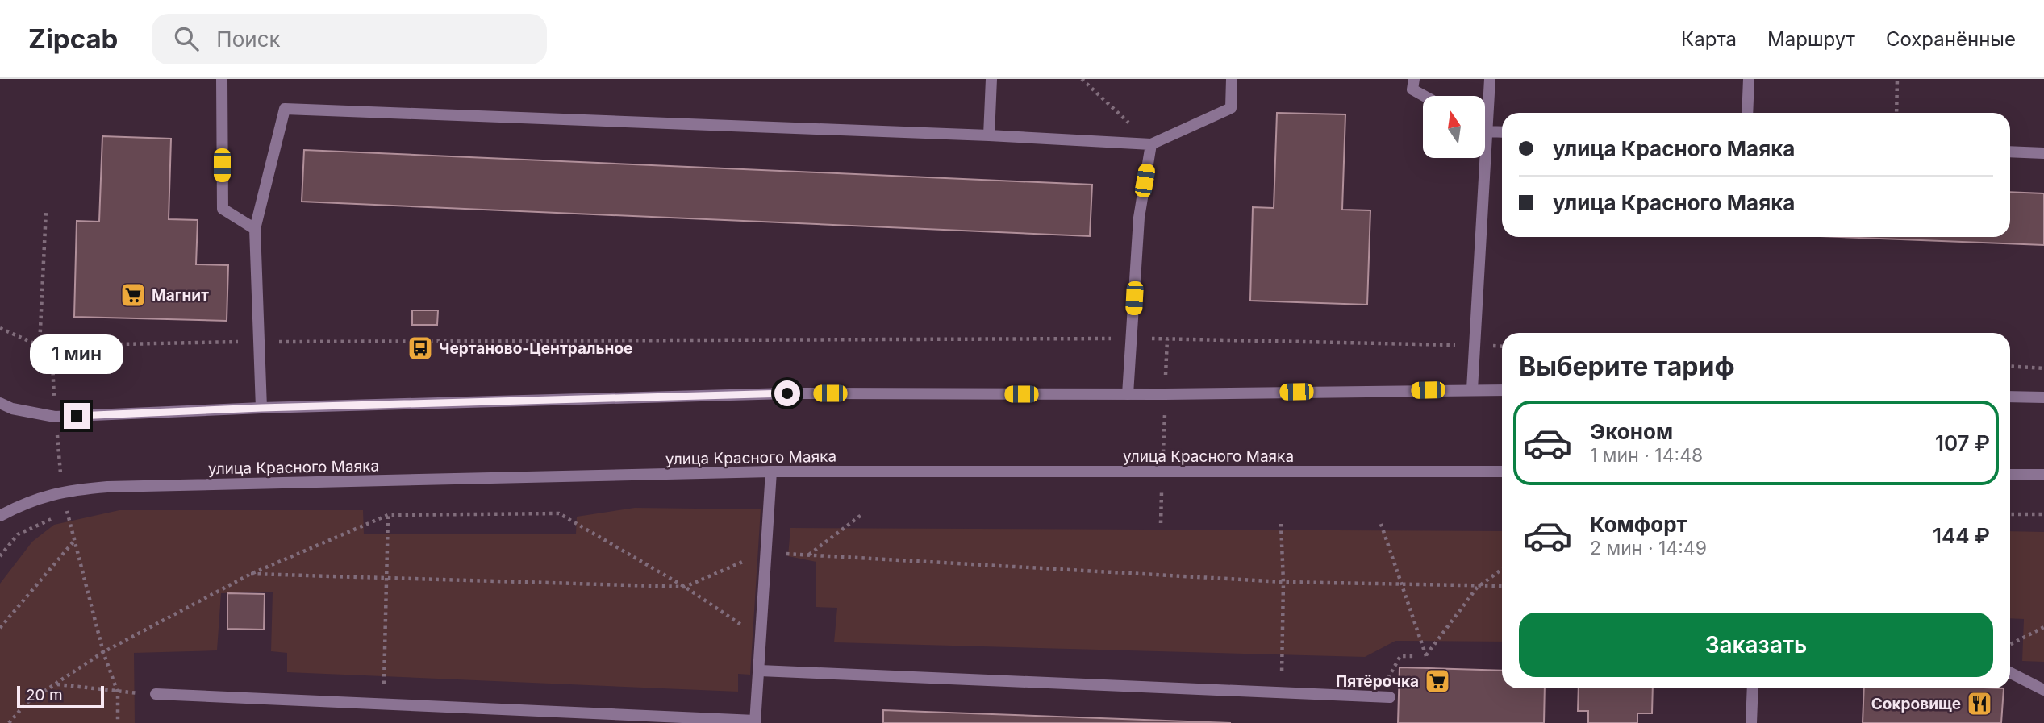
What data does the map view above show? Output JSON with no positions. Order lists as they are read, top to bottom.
{
  "streets": {
    "street": ["улица Красного Маяка"]
  },
  "places": {
    "supermarket": ["Магнит", "Пятёрочка"],
    "bus stop": ["Чертаново-Центральное"],
    "restaurant": ["Сокровище"]
  },
  "scale_bar": "20 m",
  "north": "top",
  "page": {
    "header": "Zipcab",
    "search": "Поиск",
    "nav": ["Карта", "Маршрут", "Сохранённые"],
    "banner": ["улица Красного Маяка", "улица Красного Маяка"],
    "heading": "Выберите тариф",
    "bubble": "1 мин",
    "list": [
      {
        "name": "Эконом",
        "note": "1 мин · 14:48",
        "value": "107 ₽"
      },
      {
        "name": "Комфорт",
        "note": "2 мин · 14:49",
        "value": "144 ₽"
      }
    ],
    "buttons": "Заказать",
    "scale": "20 m"
  }
}
